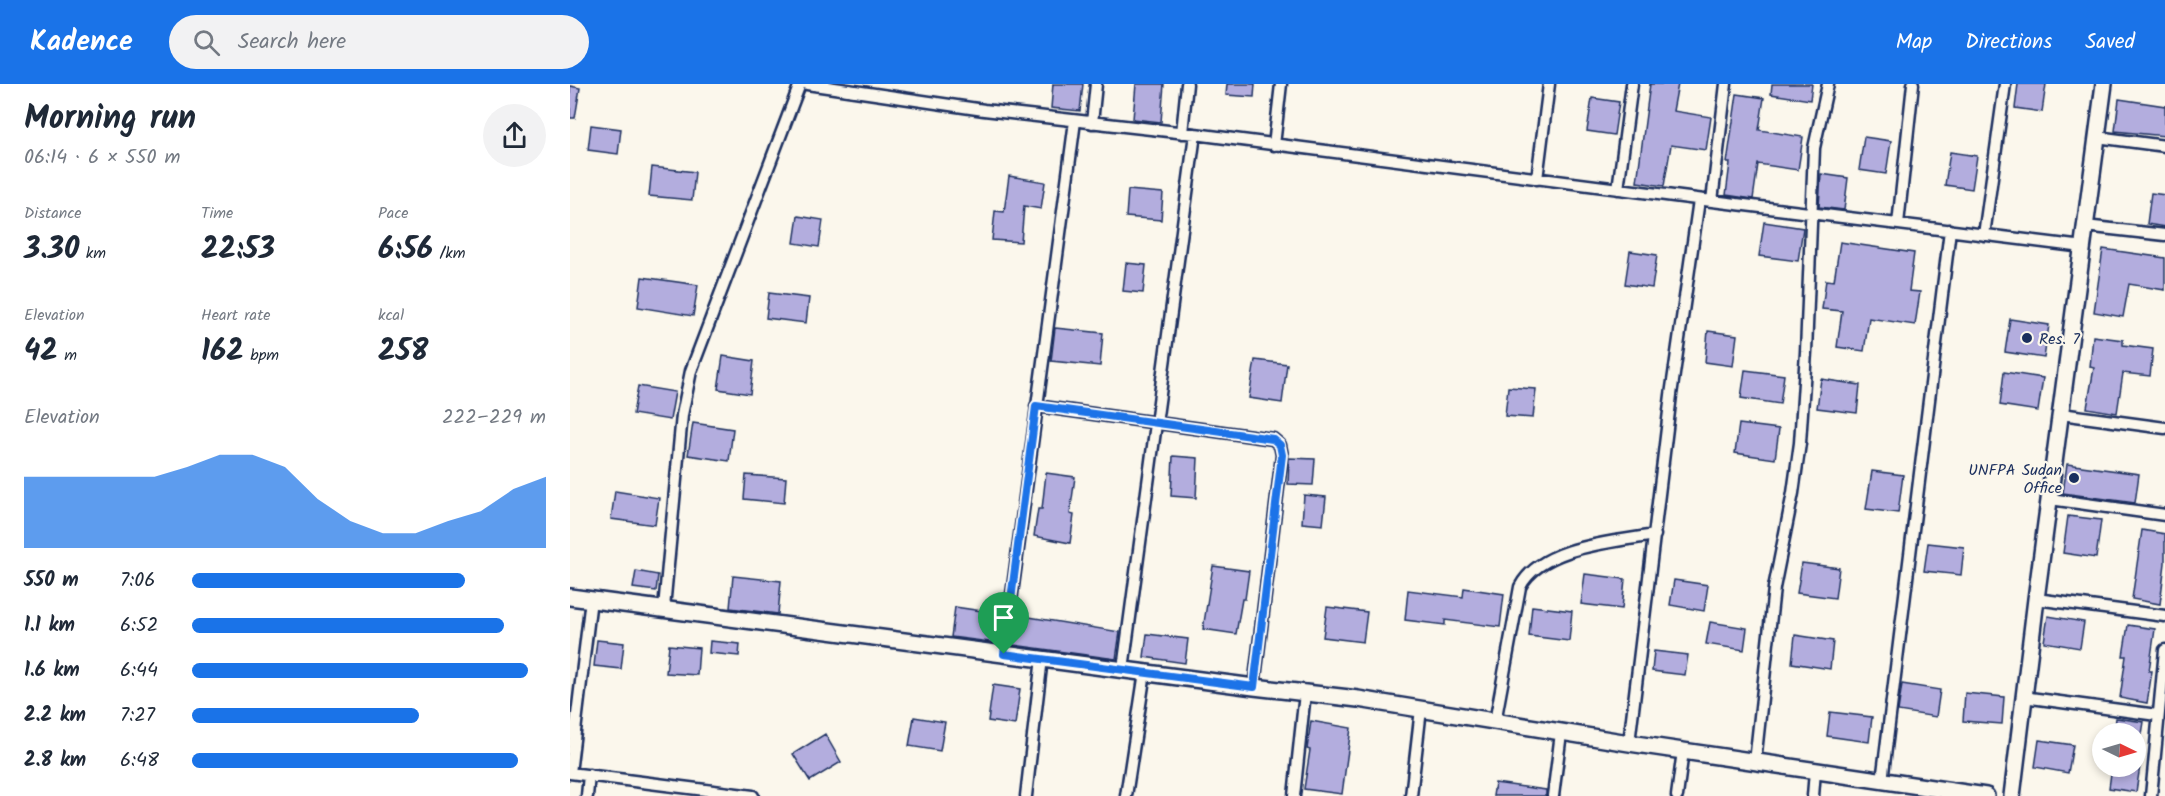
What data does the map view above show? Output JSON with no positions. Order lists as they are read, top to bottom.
{
  "places": ["Res. 7", "UNFPA Sudan Office"],
  "north": "right",
  "page": {
    "header": "Kadence",
    "search": "Search here",
    "nav": ["Map", "Directions", "Saved"],
    "heading": ["Morning run", "06:14 · 6 × 550 m"],
    "stats": [
      ["Distance", "3.30 km"],
      ["Time", "22:53"],
      ["Pace", "6:56 /km"],
      ["Elevation", "42 m"],
      ["Heart rate", "162 bpm"],
      ["kcal", "258"]
    ],
    "chart": ["Elevation", "222–229 m"],
    "list": [
      {
        "name": "550 m",
        "note": "7:06"
      },
      {
        "name": "1.1 km",
        "note": "6:52"
      },
      {
        "name": "1.6 km",
        "note": "6:44"
      },
      {
        "name": "2.2 km",
        "note": "7:27"
      },
      {
        "name": "2.8 km",
        "note": "6:48"
      }
    ]
  }
}
